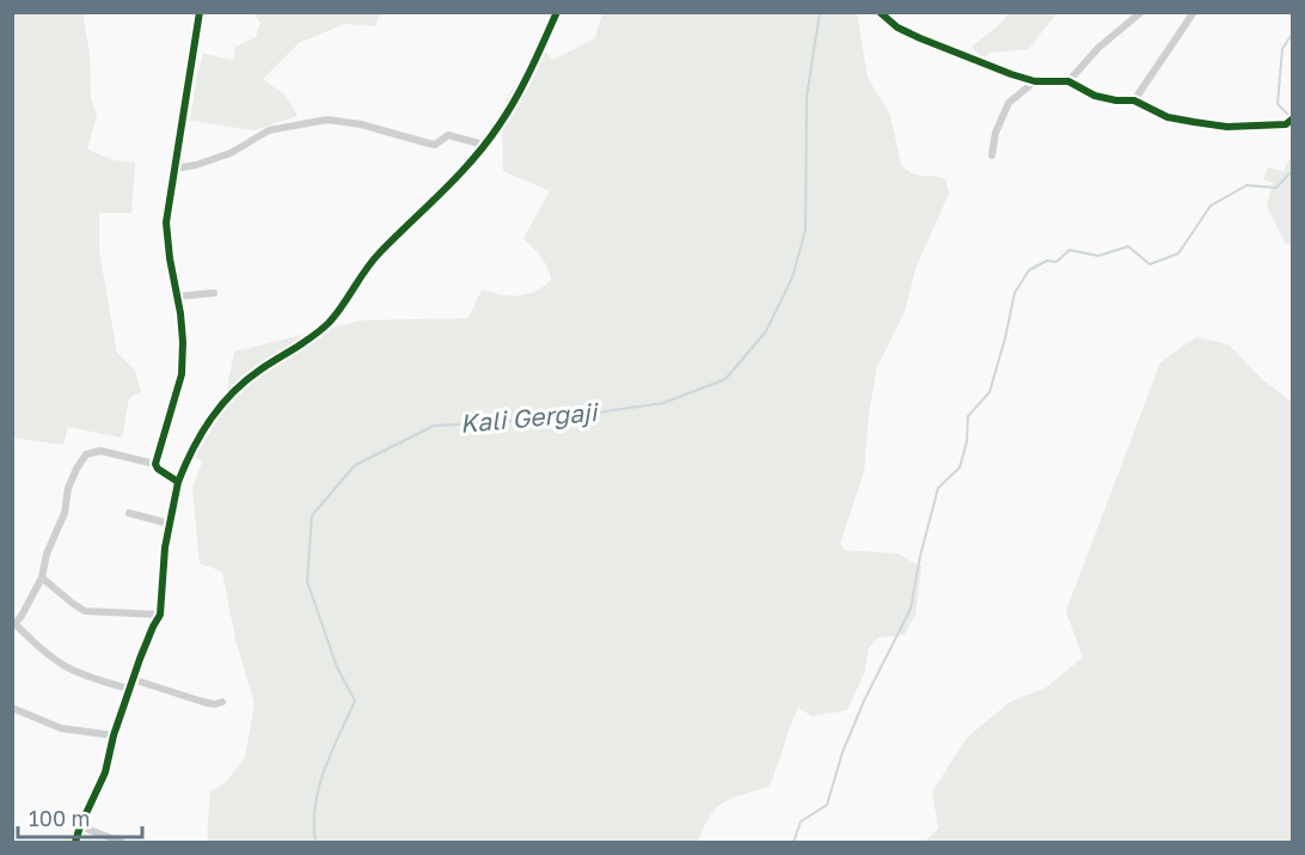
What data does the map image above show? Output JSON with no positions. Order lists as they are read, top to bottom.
{
  "water": ["Kali Gergaji"],
  "scale_bar": "100 m"
}
